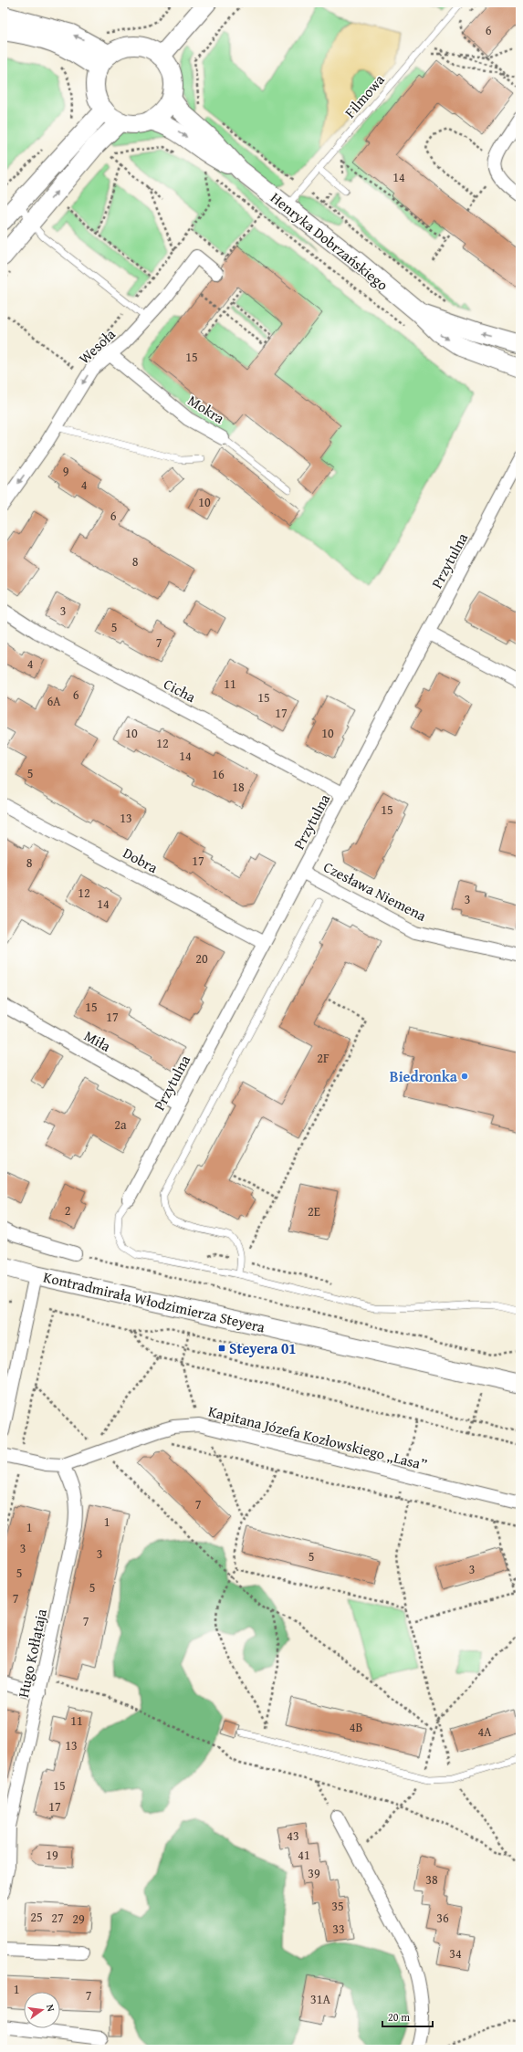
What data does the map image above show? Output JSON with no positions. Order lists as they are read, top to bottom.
{
  "streets": {
    "street": [
      "Henryka Dobrzańskiego",
      "Wesoła",
      "Mokra",
      "Przytulna",
      "Cicha",
      "Dobra",
      "Czesława Niemena",
      "Miła",
      "Kontradmirała Włodzimierza Steyera",
      "Kapitana Józefa Kozłowskiego „Lasa”",
      "Hugo Kołłątaja"
    ],
    "lane": ["Filmowa"]
  },
  "crossings": [
    ["Filmowa", "Henryka Dobrzańskiego"],
    ["Wesoła", "Mokra"],
    ["Przytulna", "Cicha"],
    ["Przytulna", "Dobra"],
    ["Przytulna", "Czesława Niemena"],
    ["Przytulna", "Miła"],
    ["Kapitana Józefa Kozłowskiego „Lasa”", "Hugo Kołłątaja"]
  ],
  "one_way": ["Wesoła"],
  "places": {
    "other": ["Biedronka"],
    "transit": ["Steyera 01"]
  },
  "house_numbers": [
    "6",
    "14",
    "15",
    "9",
    "4",
    "10",
    "6",
    "8",
    "3",
    "5",
    "7",
    "4",
    "11",
    "6",
    "15",
    "6A",
    "17",
    "10",
    "10",
    "12",
    "14",
    "5",
    "16",
    "18",
    "15",
    "13",
    "17",
    "8",
    "12",
    "3",
    "14",
    "20",
    "15",
    "17",
    "2F",
    "2a",
    "2",
    "2E",
    "7",
    "1",
    "1",
    "3",
    "3",
    "5",
    "3",
    "5",
    "5",
    "7",
    "7",
    "11",
    "4B",
    "4A",
    "13",
    "15",
    "17",
    "43",
    "19",
    "41",
    "39",
    "38",
    "35",
    "25",
    "27",
    "36",
    "29",
    "33",
    "34",
    "1",
    "7",
    "31A"
  ],
  "scale_bar": "20 m",
  "north": "right"
}
